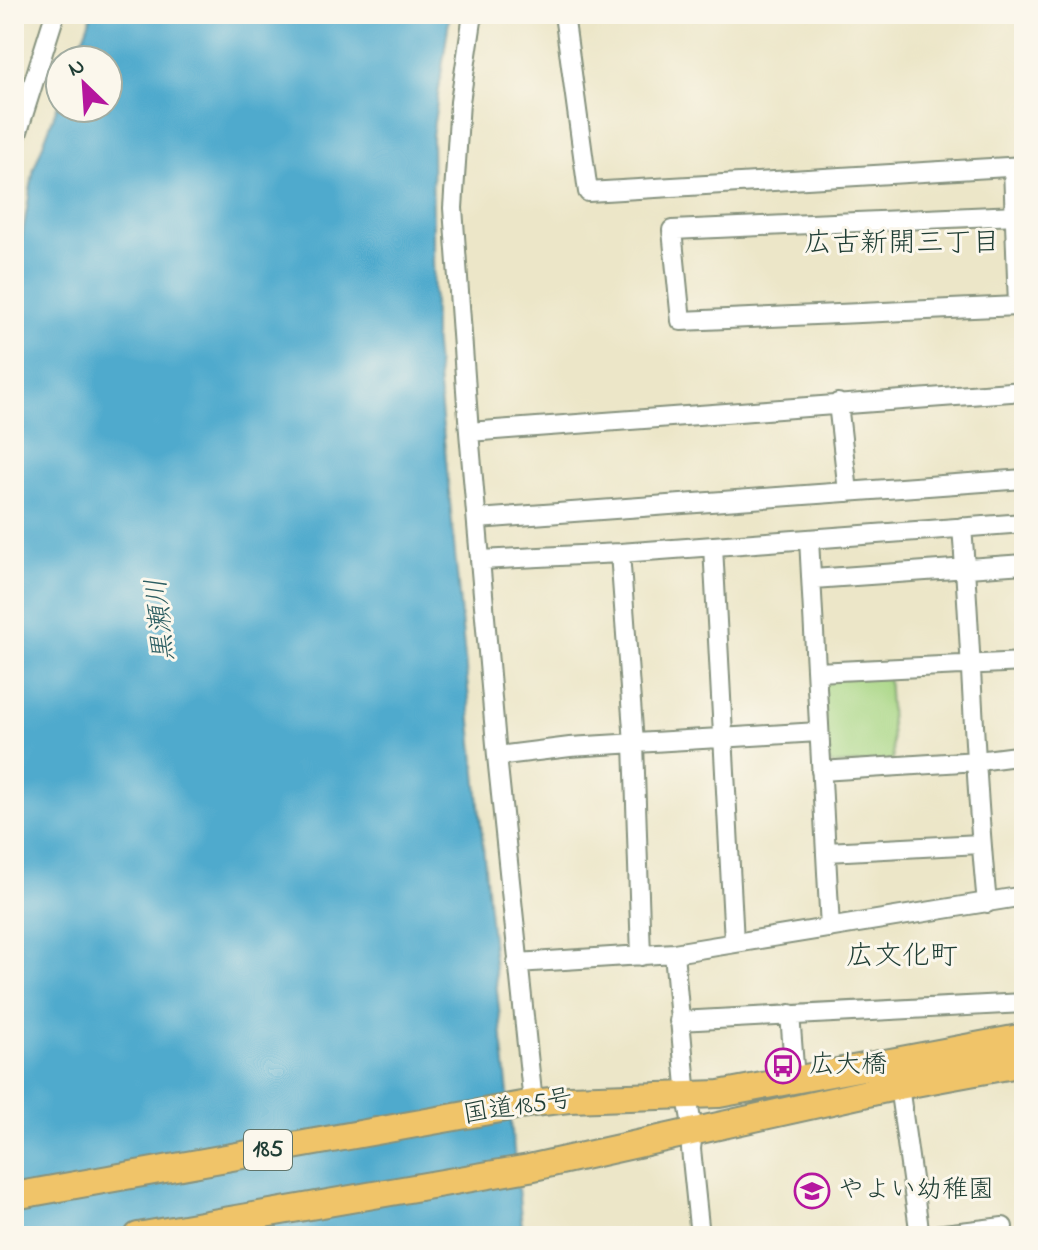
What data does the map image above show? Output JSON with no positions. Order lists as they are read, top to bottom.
{
  "streets": {
    "highway": ["国道185号", "185"]
  },
  "districts": ["広古新開三丁目", "広文化町"],
  "water": ["黒瀬川"],
  "places": {
    "bus stop": ["広大橋"],
    "school or university": ["やよい幼稚園"]
  },
  "north": "top left"
}
